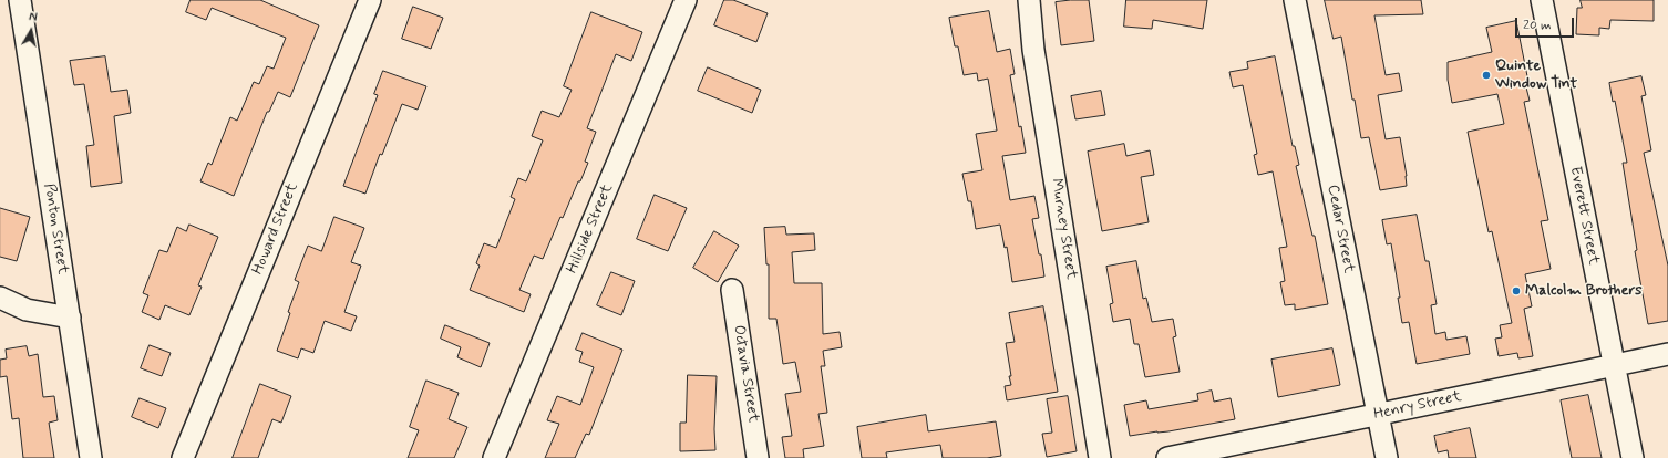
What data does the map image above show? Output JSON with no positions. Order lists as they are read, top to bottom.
{
  "streets": {
    "street": [
      "Everett Street",
      "Ponton Street",
      "Howard Street",
      "Hillside Street",
      "Murney Street",
      "Cedar Street",
      "Octavia Street",
      "Henry Street"
    ]
  },
  "crossings": [
    ["Everett Street", "Henry Street"],
    ["Cedar Street", "Henry Street"]
  ],
  "places": ["Quinte Window Tint", "Malcolm Brothers"],
  "scale_bar": "20 m",
  "north": "top"
}
